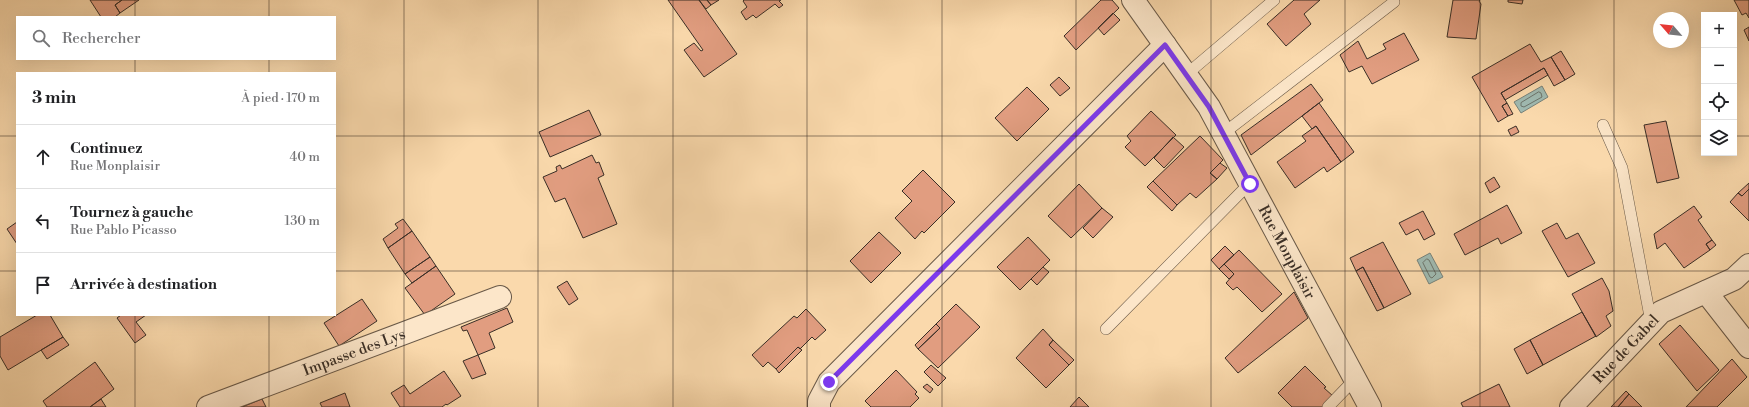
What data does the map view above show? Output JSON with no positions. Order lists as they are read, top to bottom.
{
  "streets": {
    "street": ["Rue Monplaisir", "Rue de Gabel", "Impasse des Lys"]
  },
  "north": "top left",
  "page": {
    "map_buttons": ["+", "−"],
    "search": "Rechercher",
    "heading": ["3 min", "À pied · 170 m"],
    "list": [
      ["Continuez", "Rue Monplaisir", "40 m"],
      ["Tournez à gauche", "Rue Pablo Picasso", "130 m"],
      "Arrivée à destination"
    ]
  }
}
